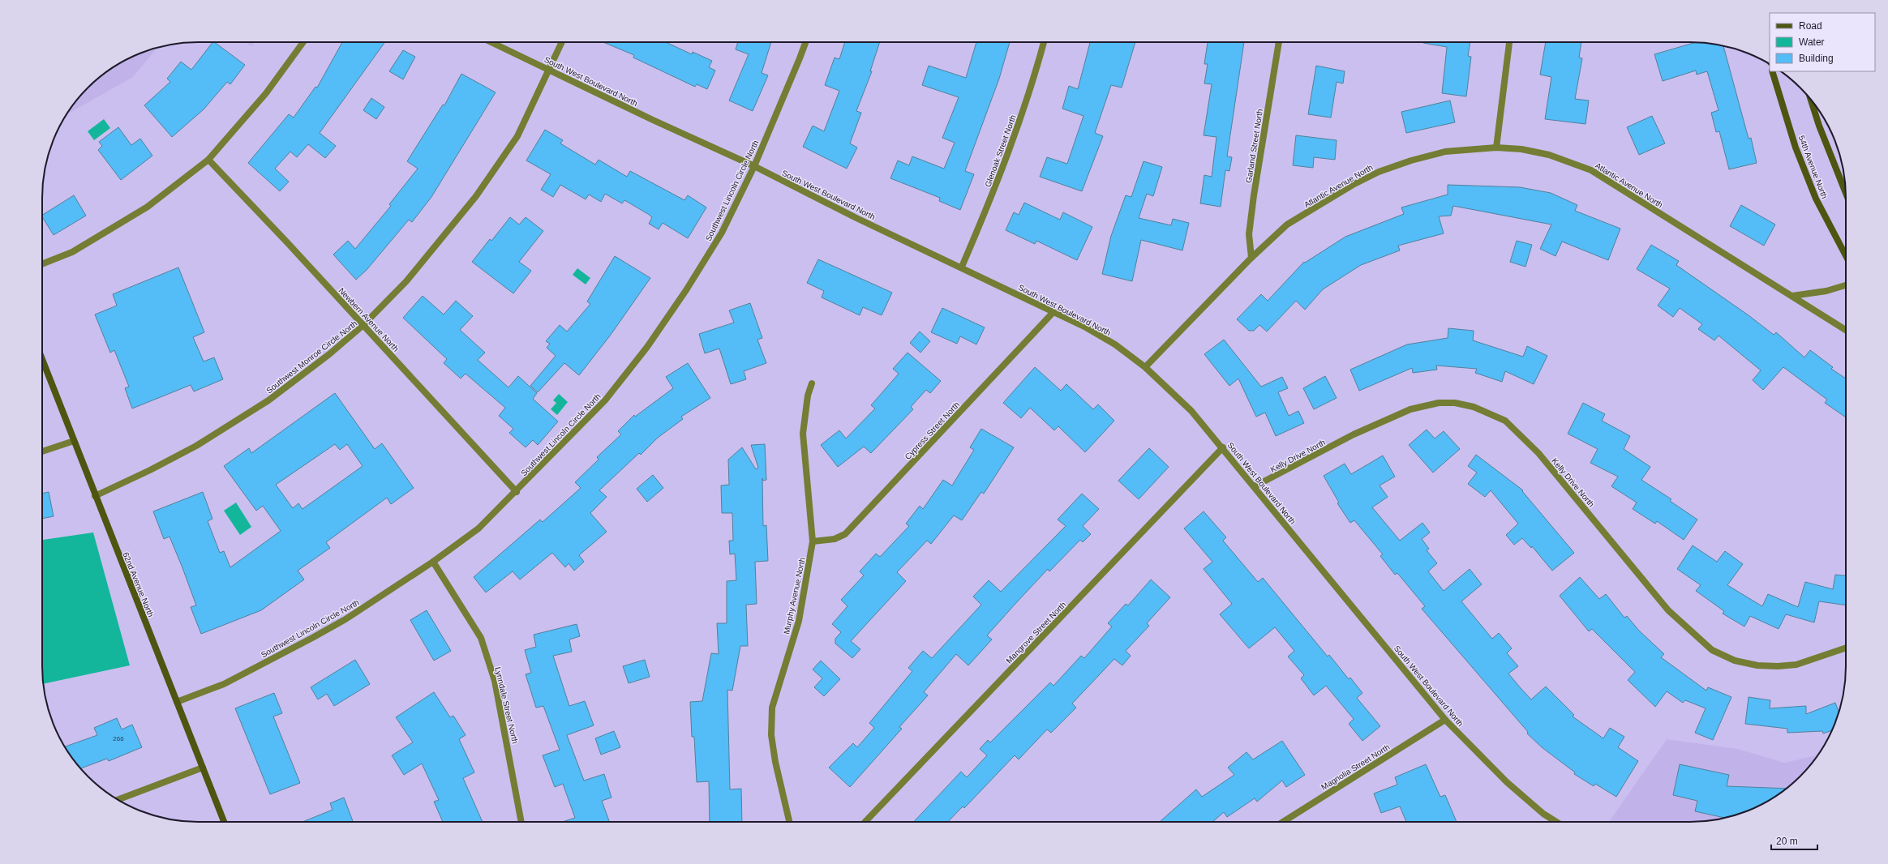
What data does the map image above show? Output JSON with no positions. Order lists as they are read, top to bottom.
{
  "streets": {
    "street": [
      "South West Boulevard North",
      "Garland Street North",
      "Glenoak Street North",
      "54th Avenue North",
      "Atlantic Avenue North",
      "Southwest Lincoln Circle North",
      "Newbern Avenue North",
      "Southwest Monroe Circle North",
      "Cypress Street North",
      "Kelly Drive North",
      "62nd Avenue North",
      "Murphy Avenue North",
      "Mangrove Street North",
      "Lynndale Street North",
      "Magnolia Street North"
    ]
  },
  "crossings": [
    ["South West Boulevard North", "Glenoak Street North"],
    ["South West Boulevard North", "Atlantic Avenue North"],
    ["South West Boulevard North", "Southwest Lincoln Circle North"],
    ["South West Boulevard North", "Southwest Monroe Circle North"],
    ["South West Boulevard North", "Cypress Street North"],
    ["South West Boulevard North", "Kelly Drive North"],
    ["South West Boulevard North", "Mangrove Street North"],
    ["South West Boulevard North", "Magnolia Street North"],
    ["Garland Street North", "Atlantic Avenue North"],
    ["Southwest Lincoln Circle North", "Newbern Avenue North"],
    ["Southwest Lincoln Circle North", "62nd Avenue North"],
    ["Southwest Lincoln Circle North", "Lynndale Street North"],
    ["Newbern Avenue North", "Southwest Monroe Circle North"],
    ["Southwest Monroe Circle North", "62nd Avenue North"],
    ["Cypress Street North", "Murphy Avenue North"]
  ],
  "house_numbers": ["266"],
  "legend": ["Road", "Water", "Building"],
  "scale_bar": "20 m"
}
